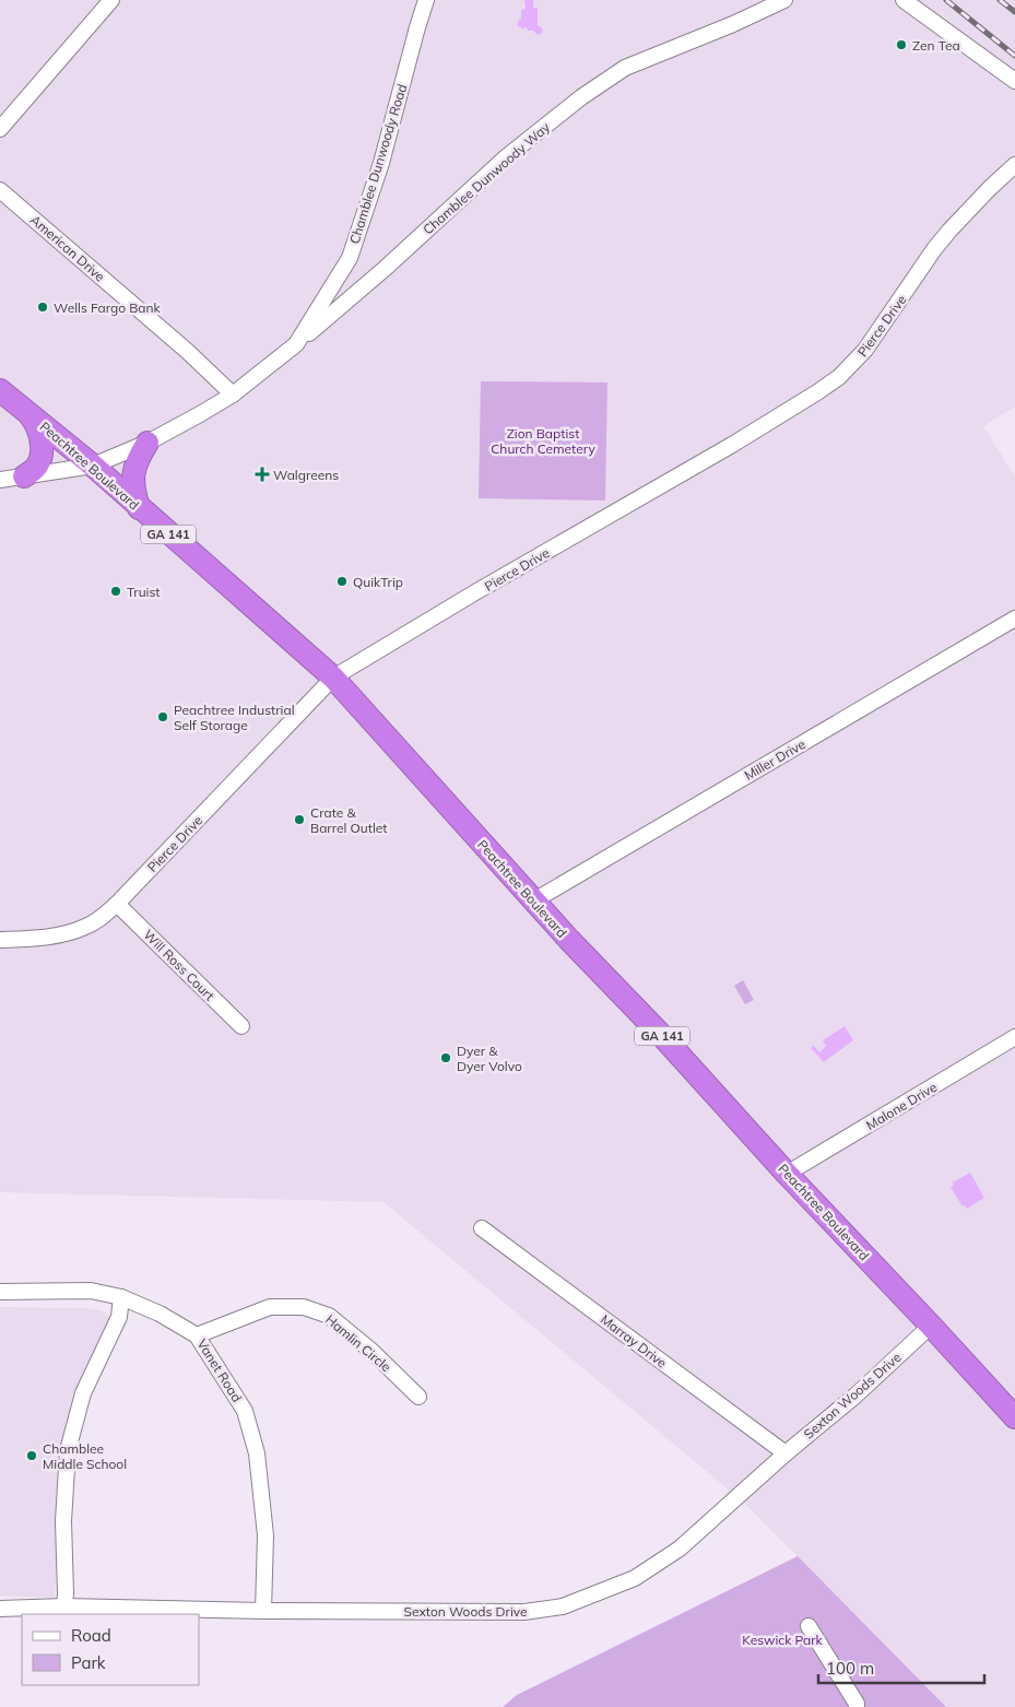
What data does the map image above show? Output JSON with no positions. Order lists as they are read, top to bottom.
{
  "streets": {
    "highway": ["Peachtree Boulevard", "GA 141"],
    "street": [
      "Chamblee Dunwoody Road",
      "Chamblee Dunwoody Way",
      "American Drive",
      "Pierce Drive",
      "Miller Drive",
      "Will Ross Court",
      "Malone Drive",
      "Marray Drive",
      "Hamlin Circle",
      "Vanet Road",
      "Sexton Woods Drive"
    ]
  },
  "crossings": [
    ["Chamblee Dunwoody Road", "Chamblee Dunwoody Way"],
    ["Chamblee Dunwoody Road", "American Drive"],
    ["Chamblee Dunwoody Road", "Peachtree Boulevard"],
    ["Pierce Drive", "Peachtree Boulevard"],
    ["Pierce Drive", "Will Ross Court"],
    ["Peachtree Boulevard", "Miller Drive"],
    ["Peachtree Boulevard", "Malone Drive"],
    ["Peachtree Boulevard", "Sexton Woods Drive"],
    ["Marray Drive", "Sexton Woods Drive"],
    ["Hamlin Circle", "Vanet Road"],
    ["Vanet Road", "Sexton Woods Drive"]
  ],
  "parks": ["Zion Baptist Church Cemetery", "Keswick Park"],
  "places": {
    "other": [
      "Zen Tea",
      "Wells Fargo Bank",
      "QuikTrip",
      "Truist",
      "Peachtree Industrial Self Storage",
      "Crate & Barrel Outlet",
      "Dyer & Dyer Volvo",
      "Chamblee Middle School"
    ],
    "health": ["Walgreens"]
  },
  "legend": ["Road", "Park"],
  "scale_bar": "100 m"
}
